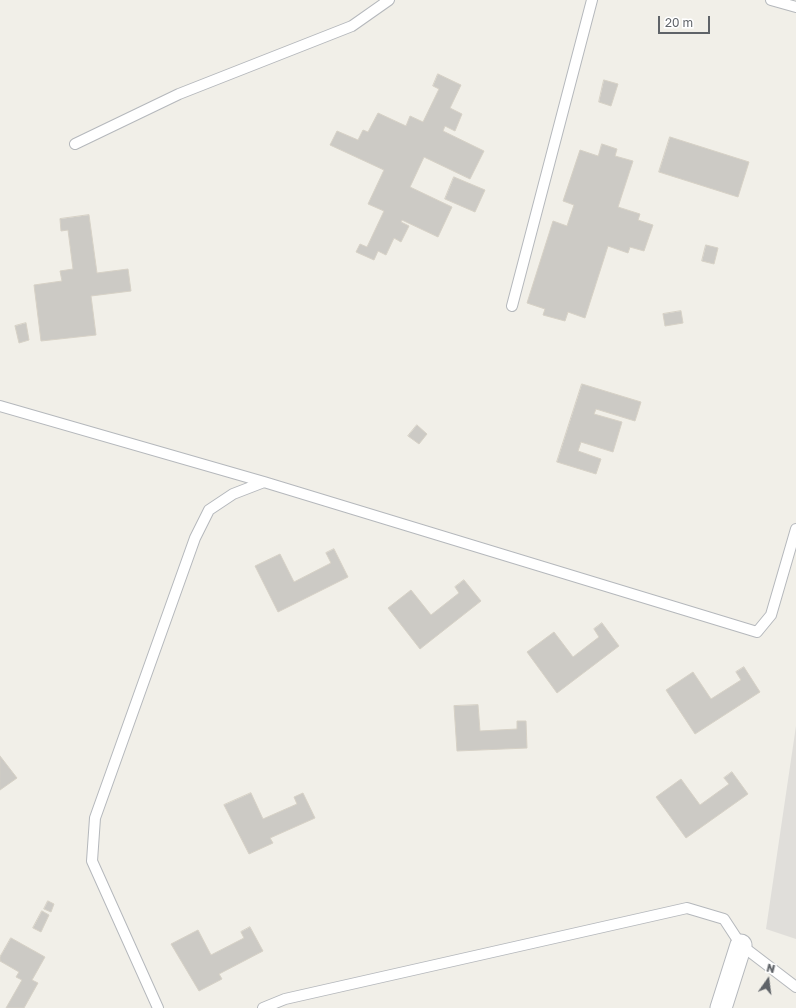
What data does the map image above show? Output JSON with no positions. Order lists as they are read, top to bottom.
{
  "scale_bar": "20 m",
  "north": "top"
}
